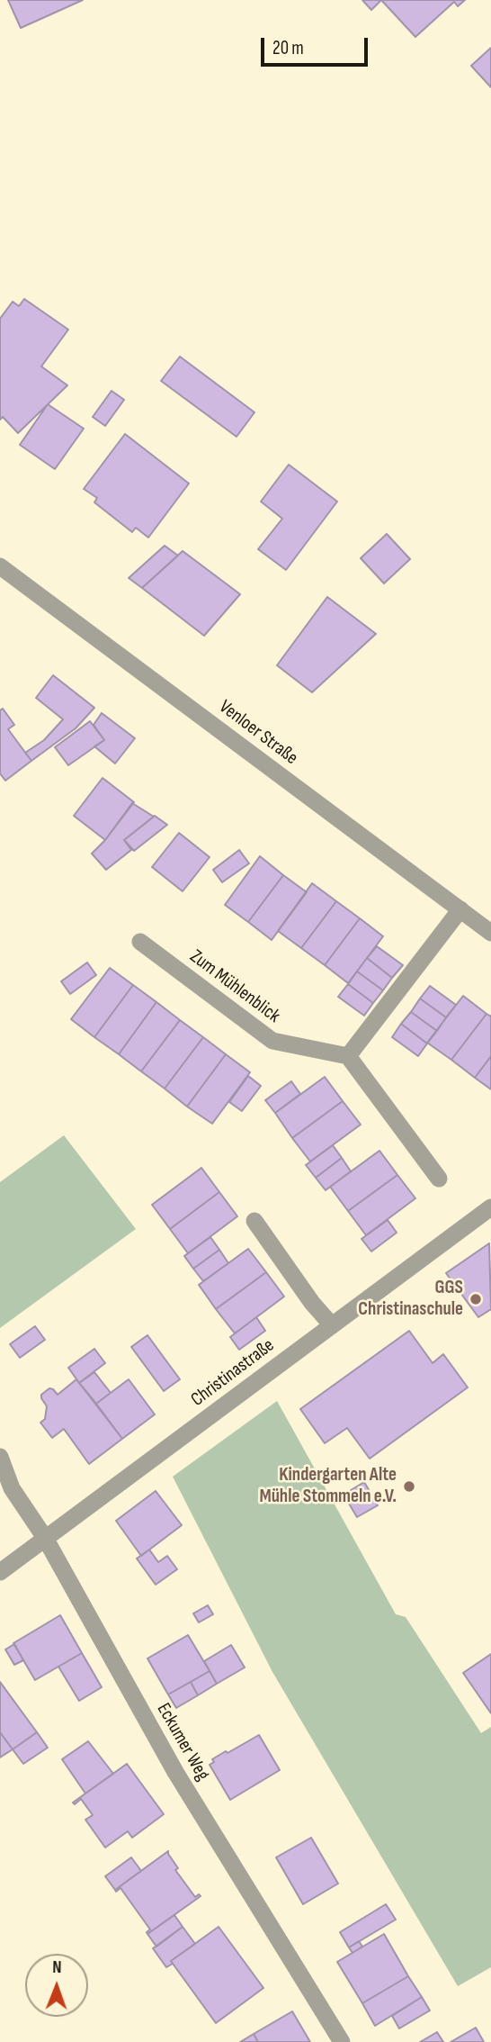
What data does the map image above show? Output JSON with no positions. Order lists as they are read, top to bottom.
{
  "streets": {
    "street": [
      "Venloer Straße",
      "Zum Mühlenblick",
      "Christinastraße",
      "Eckumer Weg"
    ]
  },
  "crossings": [
    ["Christinastraße", "Eckumer Weg"]
  ],
  "places": ["GGS Christinaschule", "Kindergarten Alte Mühle Stommeln e.V."],
  "scale_bar": "20 m",
  "north": "top"
}
